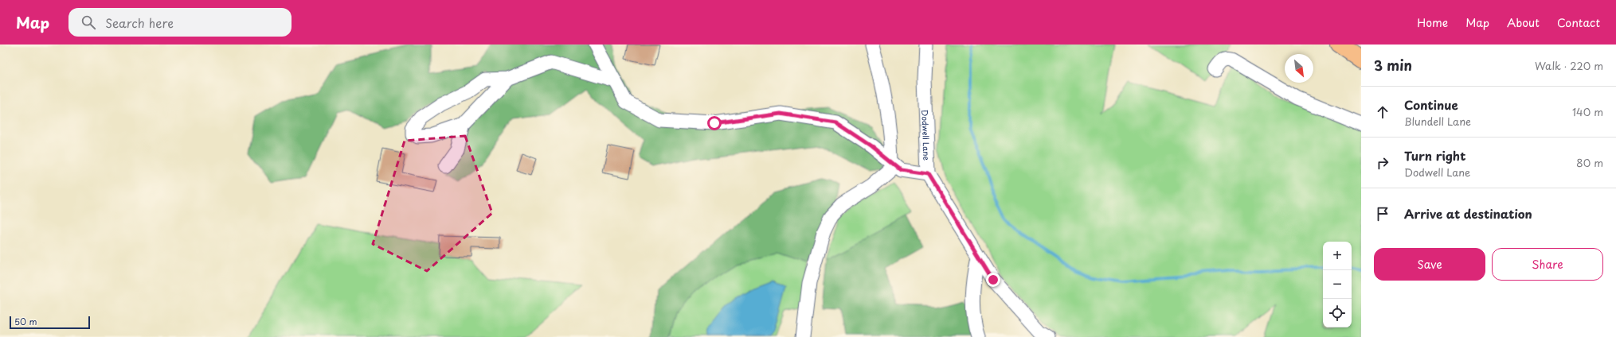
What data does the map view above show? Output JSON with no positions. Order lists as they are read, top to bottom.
{
  "streets": {
    "street": ["Dodwell Lane"]
  },
  "scale_bar": "50 m",
  "north": "bottom right",
  "page": {
    "header": "Map",
    "search": "Search here",
    "nav": [
      "Home",
      "Map",
      "About",
      "Contact"
    ],
    "heading": ["3 min", "Walk · 220 m"],
    "list": [
      ["Continue", "Blundell Lane", "140 m"],
      ["Turn right", "Dodwell Lane", "80 m"],
      "Arrive at destination"
    ],
    "buttons": ["Save", "Share"],
    "map_buttons": ["+", "−"],
    "scale": "50 m"
  }
}
